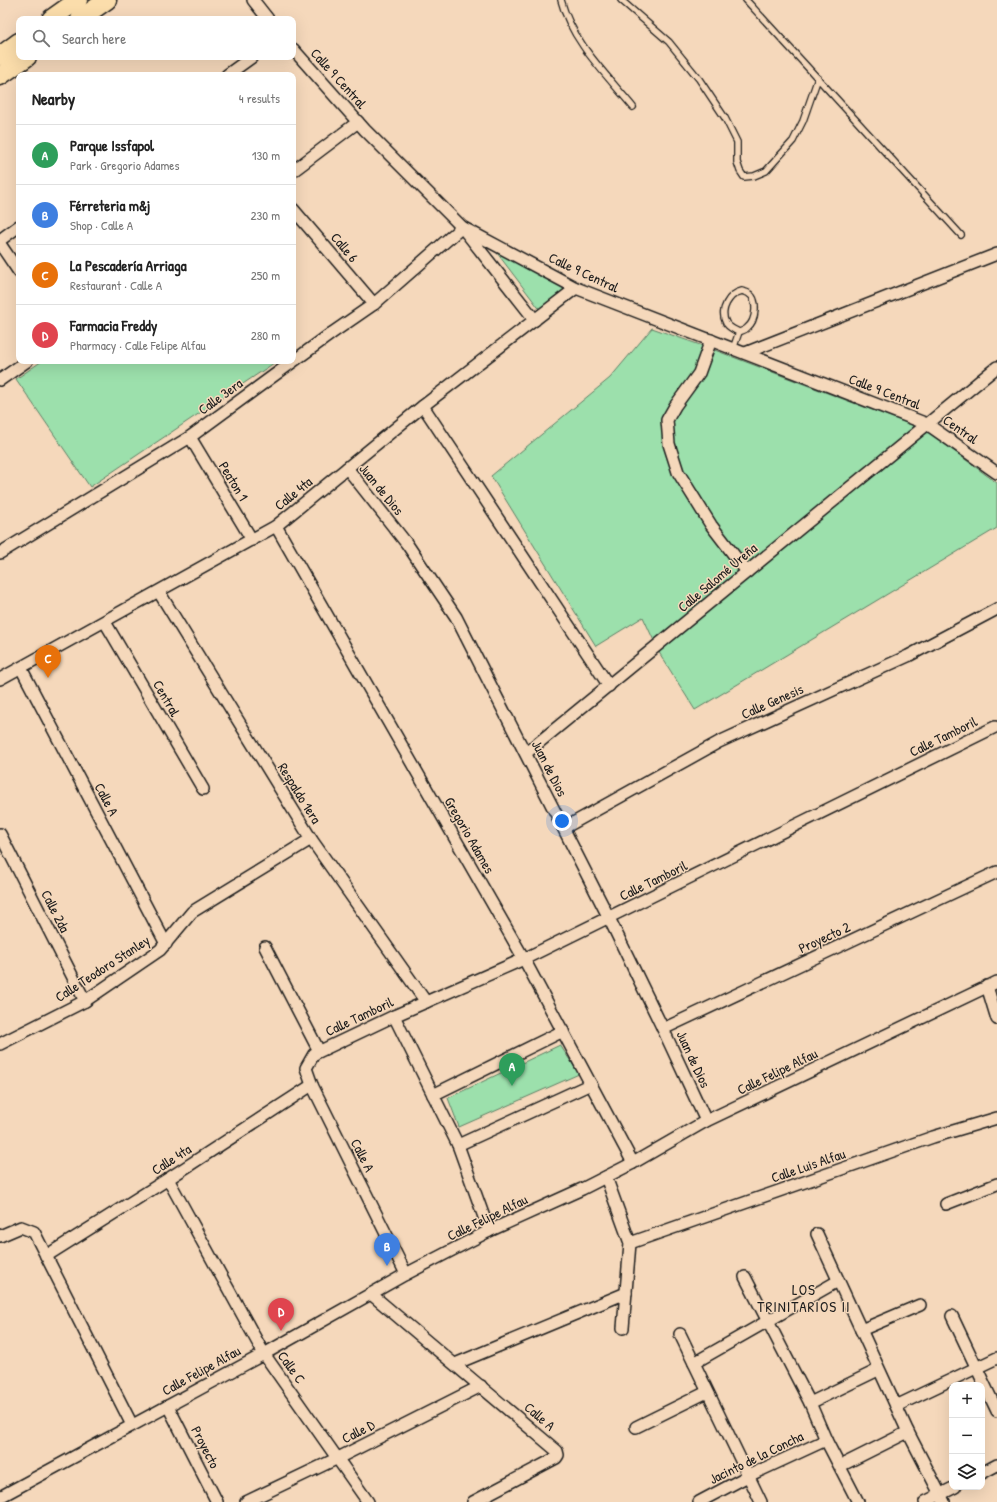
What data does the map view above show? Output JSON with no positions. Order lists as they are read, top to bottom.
{
  "streets": {
    "street": [
      "Calle 9 Central",
      "Calle 6",
      "Calle 3era",
      "Central",
      "Peaton 1",
      "Juan de Dios",
      "Calle 4ta",
      "Calle Salomé Ureña",
      "Calle Genesis",
      "Calle Tamboril",
      "Respaldo 1era",
      "Calle A",
      "Gregorio Adames",
      "Calle 2da",
      "Proyecto 2",
      "Calle Teodoro Stanley",
      "Calle Felipe Alfau",
      "Calle Luis Alfau",
      "Calle C",
      "Calle D",
      "Proyecto",
      "Jacinto de la Concha"
    ]
  },
  "crossings": [
    ["Calle 9 Central", "Calle 3era"],
    ["Calle 9 Central", "Central"],
    ["Calle 9 Central", "Calle 4ta"],
    ["Calle 9 Central", "Calle Salomé Ureña"],
    ["Calle 6", "Calle 3era"],
    ["Calle 3era", "Peaton 1"],
    ["Central", "Calle 4ta"],
    ["Central", "Calle Salomé Ureña"],
    ["Peaton 1", "Calle 4ta"],
    ["Juan de Dios", "Calle 4ta"],
    ["Juan de Dios", "Calle Salomé Ureña"],
    ["Juan de Dios", "Calle Genesis"],
    ["Juan de Dios", "Calle Tamboril"],
    ["Juan de Dios", "Proyecto 2"],
    ["Juan de Dios", "Calle Felipe Alfau"],
    ["Calle 4ta", "Respaldo 1era"],
    ["Calle 4ta", "Calle A"],
    ["Calle 4ta", "Gregorio Adames"],
    ["Calle 4ta", "Calle C"],
    ["Calle Tamboril", "Respaldo 1era"],
    ["Calle Tamboril", "Calle A"],
    ["Calle Tamboril", "Gregorio Adames"],
    ["Respaldo 1era", "Calle Teodoro Stanley"],
    ["Calle A", "Calle Teodoro Stanley"],
    ["Calle A", "Calle Felipe Alfau"],
    ["Calle A", "Calle D"],
    ["Gregorio Adames", "Calle Felipe Alfau"],
    ["Calle 2da", "Calle Teodoro Stanley"],
    ["Calle Felipe Alfau", "Calle C"],
    ["Calle Felipe Alfau", "Proyecto"],
    ["Calle C", "Calle D"]
  ],
  "districts": ["LOS TRINITARIOS II"],
  "page": {
    "search": "Search here",
    "heading": ["Nearby", "4 results"],
    "list": [
      {
        "mark": "A",
        "name": "Parque Issfapol",
        "note": "Park · Gregorio Adames",
        "value": "130 m"
      },
      {
        "mark": "B",
        "name": "Férreteria m&j",
        "note": "Shop · Calle A",
        "value": "230 m"
      },
      {
        "mark": "C",
        "name": "La Pescadería Arriaga",
        "note": "Restaurant · Calle A",
        "value": "250 m"
      },
      {
        "mark": "D",
        "name": "Farmacia Freddy",
        "note": "Pharmacy · Calle Felipe Alfau",
        "value": "280 m"
      }
    ],
    "pins": [
      "C",
      "A",
      "B",
      "D"
    ],
    "map_buttons": ["+", "−"]
  }
}
